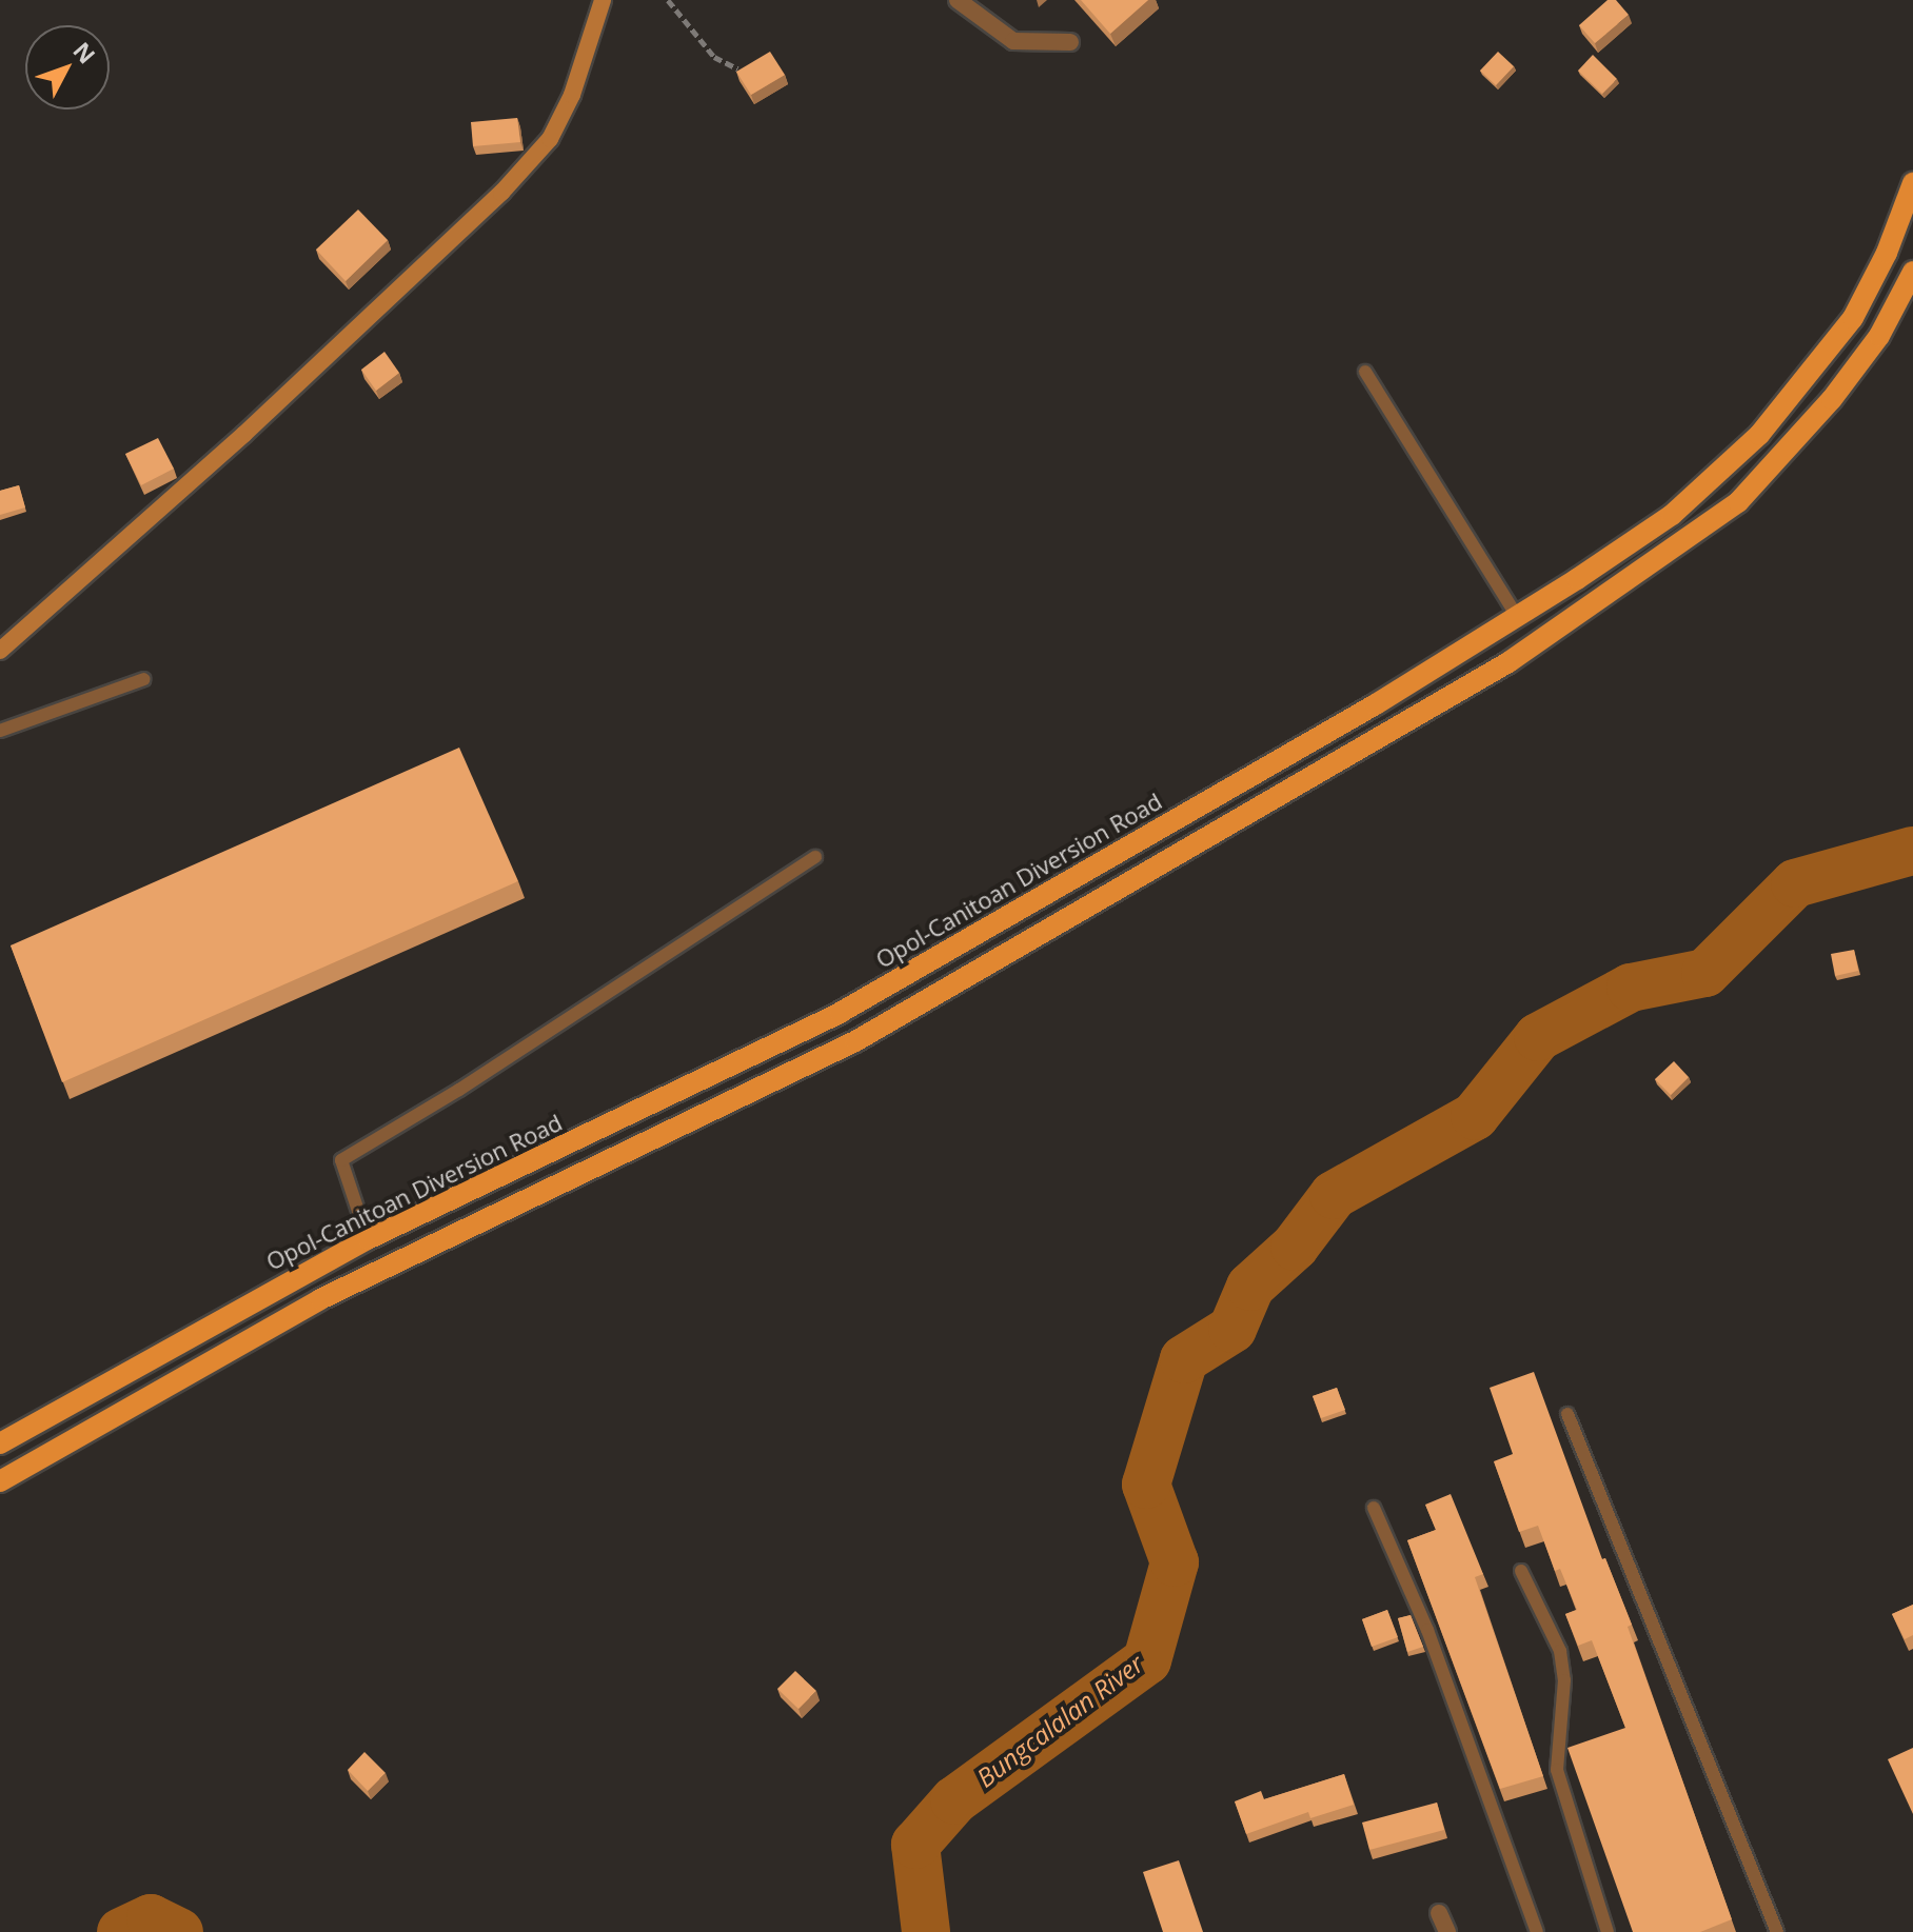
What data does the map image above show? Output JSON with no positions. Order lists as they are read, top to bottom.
{
  "streets": {
    "main road": ["Opol-Canitoan Diversion Road"]
  },
  "water": ["Bungcalalan River"],
  "north": "top right"
}
